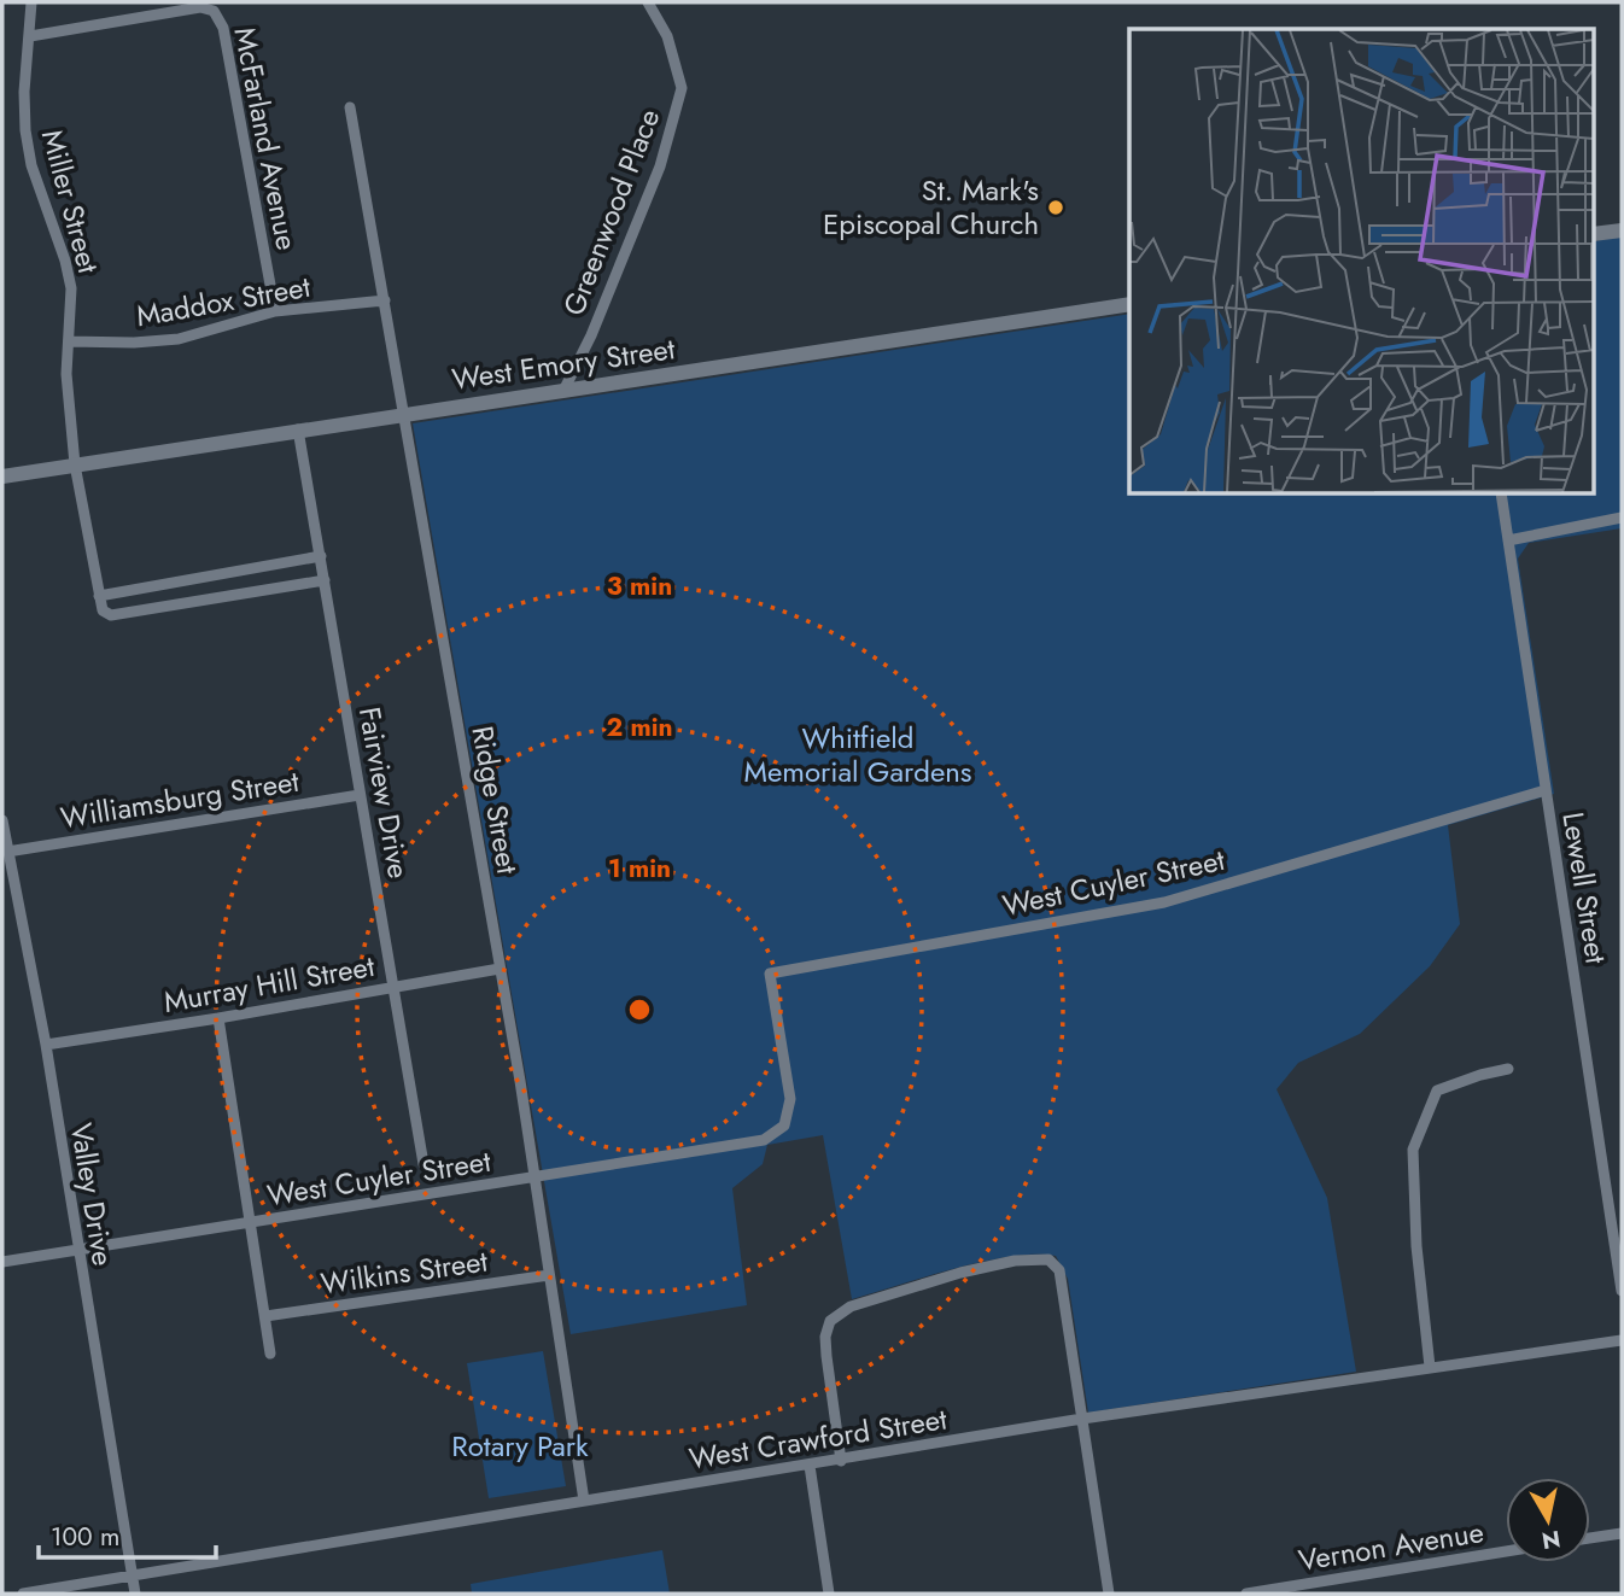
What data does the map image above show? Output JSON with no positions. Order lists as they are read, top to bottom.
{
  "streets": {
    "street": [
      "McFarland Avenue",
      "Miller Street",
      "Greenwood Place",
      "Maddox Street",
      "West Emory Street",
      "Fairview Drive",
      "Williamsburg Street",
      "Ridge Street",
      "West Cuyler Street",
      "Lewell Street",
      "Murray Hill Street",
      "Valley Drive",
      "Wilkins Street",
      "West Crawford Street",
      "Vernon Avenue"
    ]
  },
  "crossings": [
    ["McFarland Avenue", "Miller Street"],
    ["McFarland Avenue", "Maddox Street"],
    ["Miller Street", "Maddox Street"],
    ["Miller Street", "West Emory Street"],
    ["Greenwood Place", "West Emory Street"],
    ["Maddox Street", "Ridge Street"],
    ["West Emory Street", "Fairview Drive"],
    ["West Emory Street", "Ridge Street"],
    ["Fairview Drive", "Williamsburg Street"],
    ["Fairview Drive", "Murray Hill Street"],
    ["Williamsburg Street", "Valley Drive"],
    ["Ridge Street", "West Cuyler Street"],
    ["Ridge Street", "Murray Hill Street"],
    ["Ridge Street", "Wilkins Street"],
    ["Ridge Street", "West Crawford Street"],
    ["West Cuyler Street", "Lewell Street"],
    ["West Cuyler Street", "Valley Drive"],
    ["Murray Hill Street", "Valley Drive"],
    ["Valley Drive", "West Crawford Street"]
  ],
  "parks": ["Whitfield Memorial Gardens", "Rotary Park"],
  "places": ["St. Mark's Episcopal Church"],
  "scale_bar": "100 m",
  "north": "bottom",
  "rings": ["3 min", "2 min", "1 min"]
}
